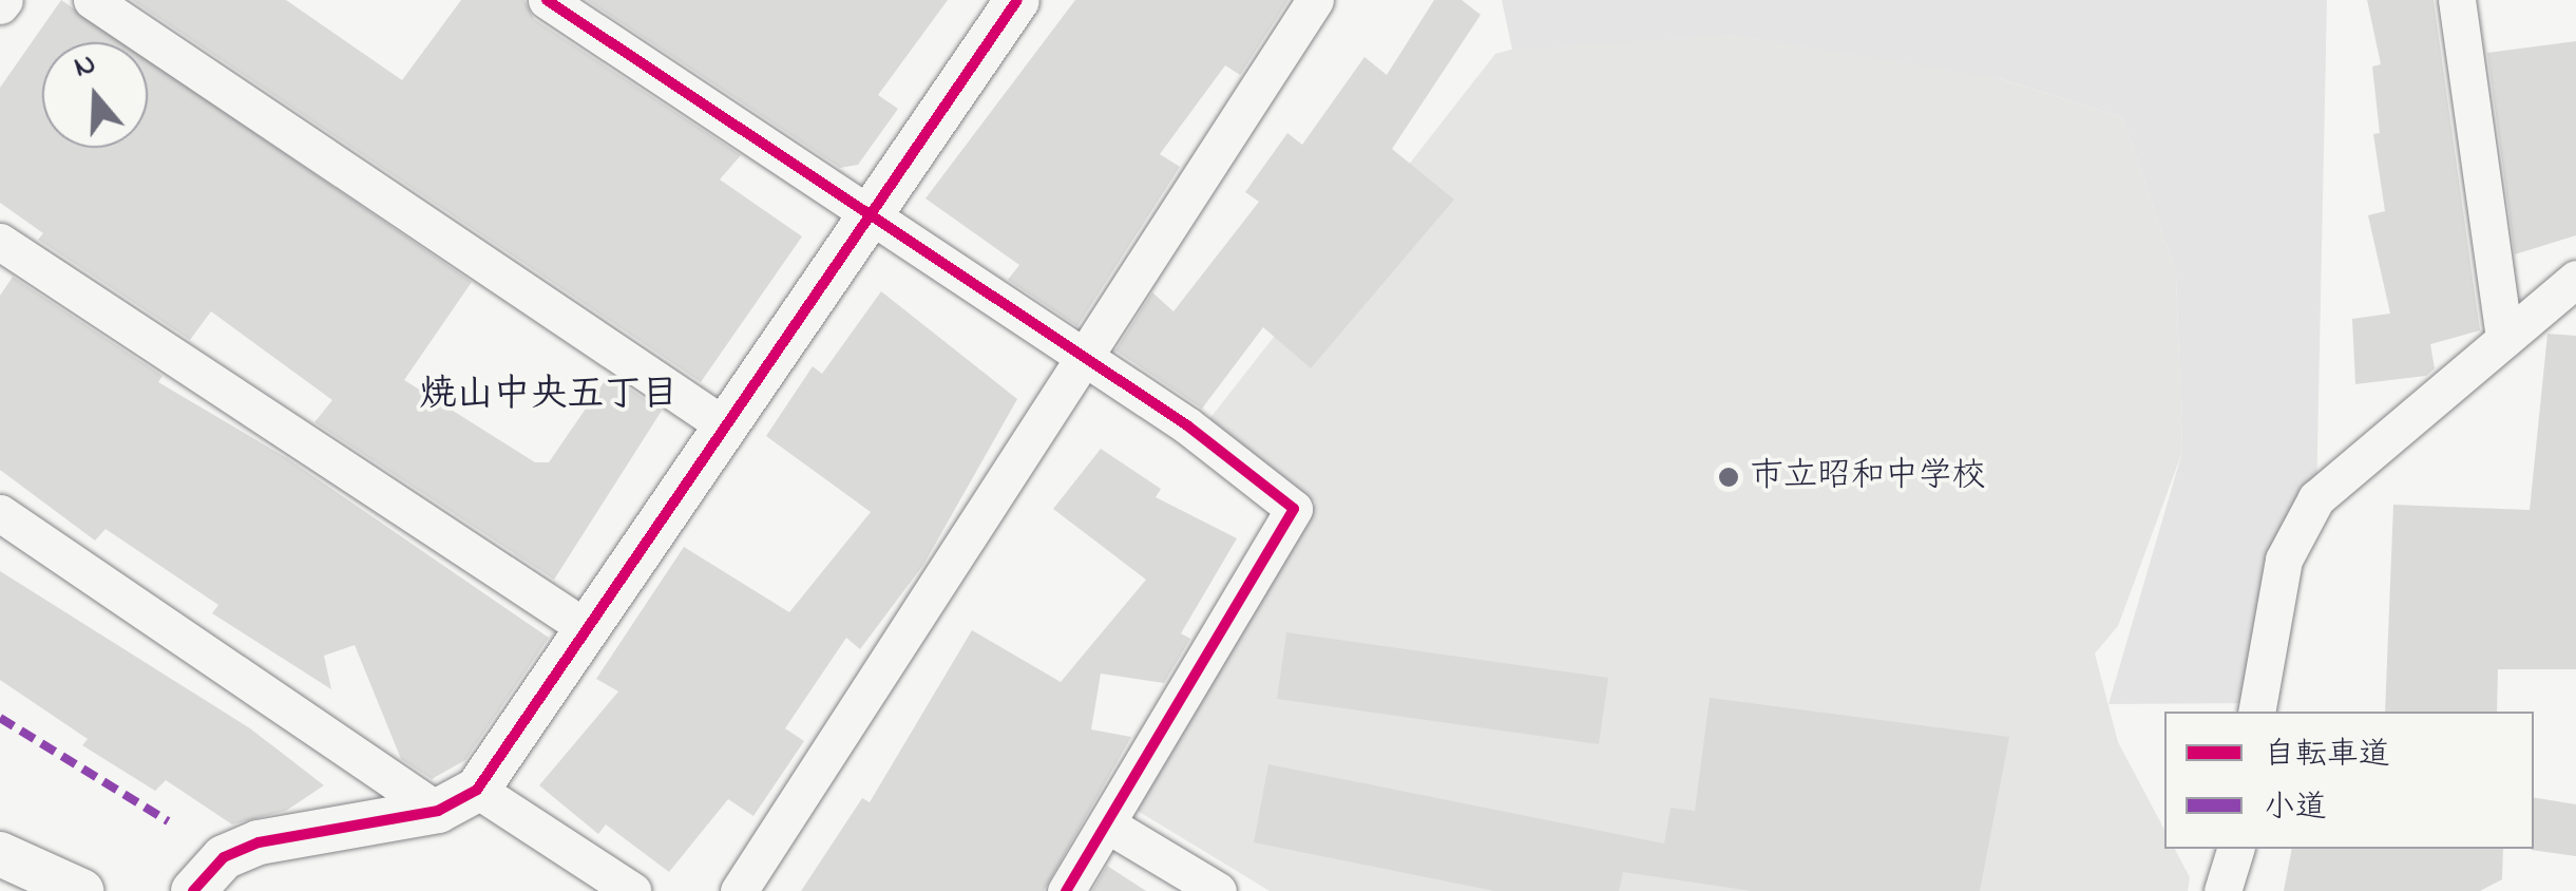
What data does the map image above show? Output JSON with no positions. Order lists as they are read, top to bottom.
{
  "districts": ["焼山中央五丁目"],
  "places": ["市立昭和中学校"],
  "legend": ["自転車道", "小道"],
  "north": "top"
}
